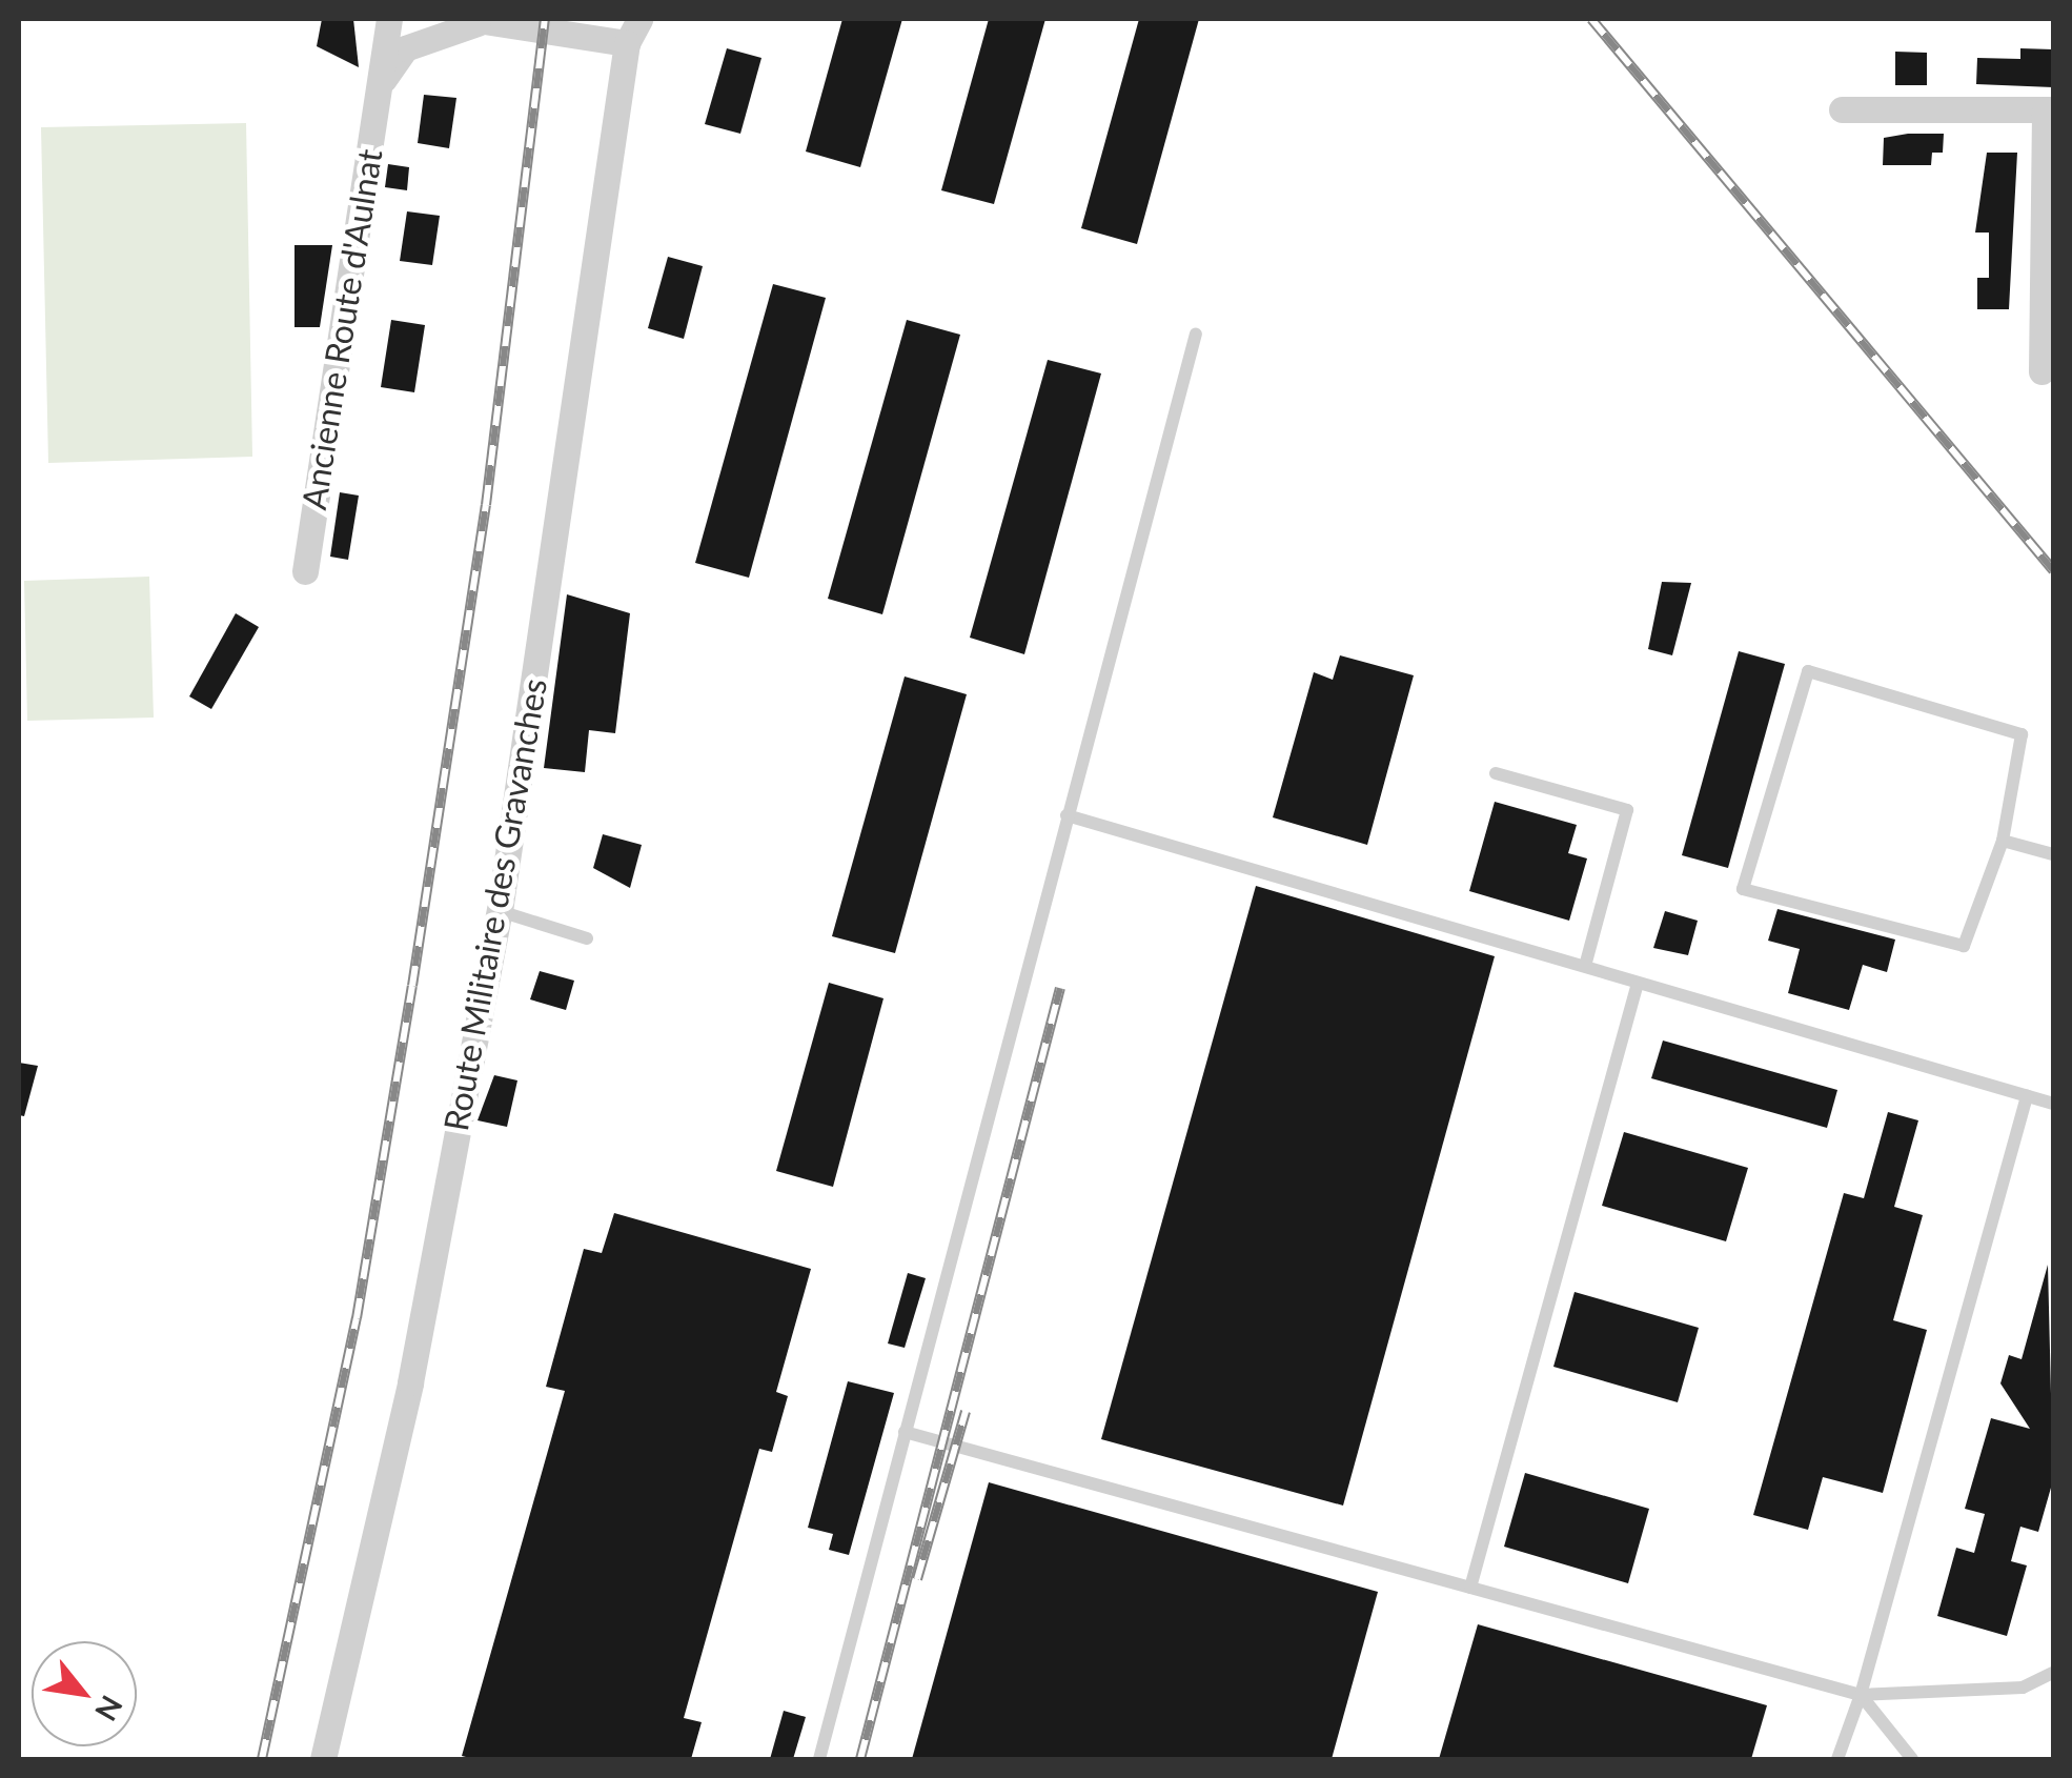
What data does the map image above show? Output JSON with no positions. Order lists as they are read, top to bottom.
{
  "streets": {
    "street": ["Ancienne Route d'Aulnat", "Route Militaire des Gravanches"]
  },
  "north": "bottom right"
}
